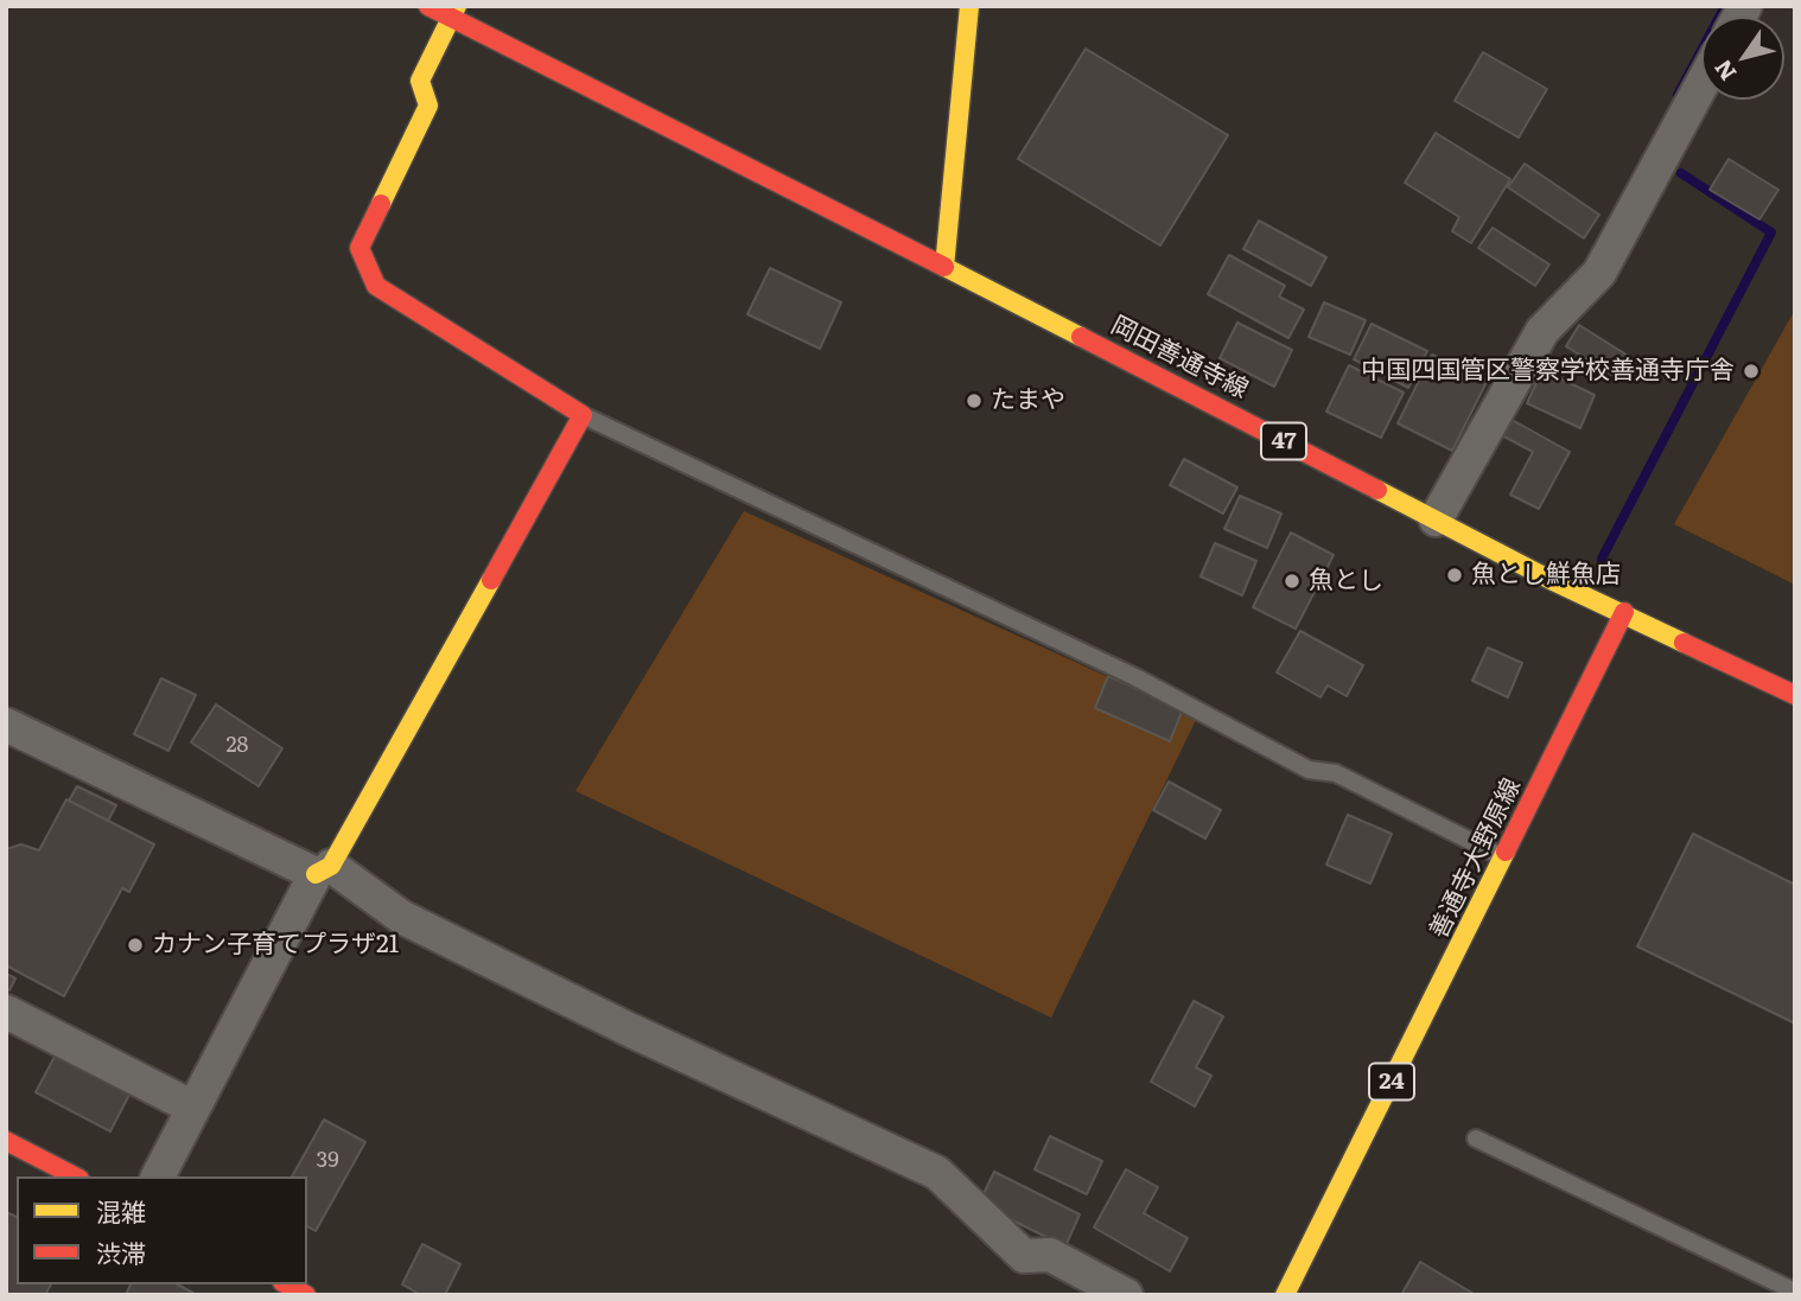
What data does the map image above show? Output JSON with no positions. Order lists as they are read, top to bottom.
{
  "streets": {
    "main road": [
      "岡田善通寺線",
      "47",
      "善通寺大野原線",
      "24"
    ]
  },
  "crossings": [
    ["岡田善通寺線", "善通寺大野原線"]
  ],
  "places": [
    "中国四国管区警察学校善通寺庁舎",
    "たまや",
    "魚とし鮮魚店",
    "魚とし",
    "カナン子育てプラザ21"
  ],
  "house_numbers": ["28", "39"],
  "legend": ["混雑", "渋滞"],
  "north": "bottom left"
}
